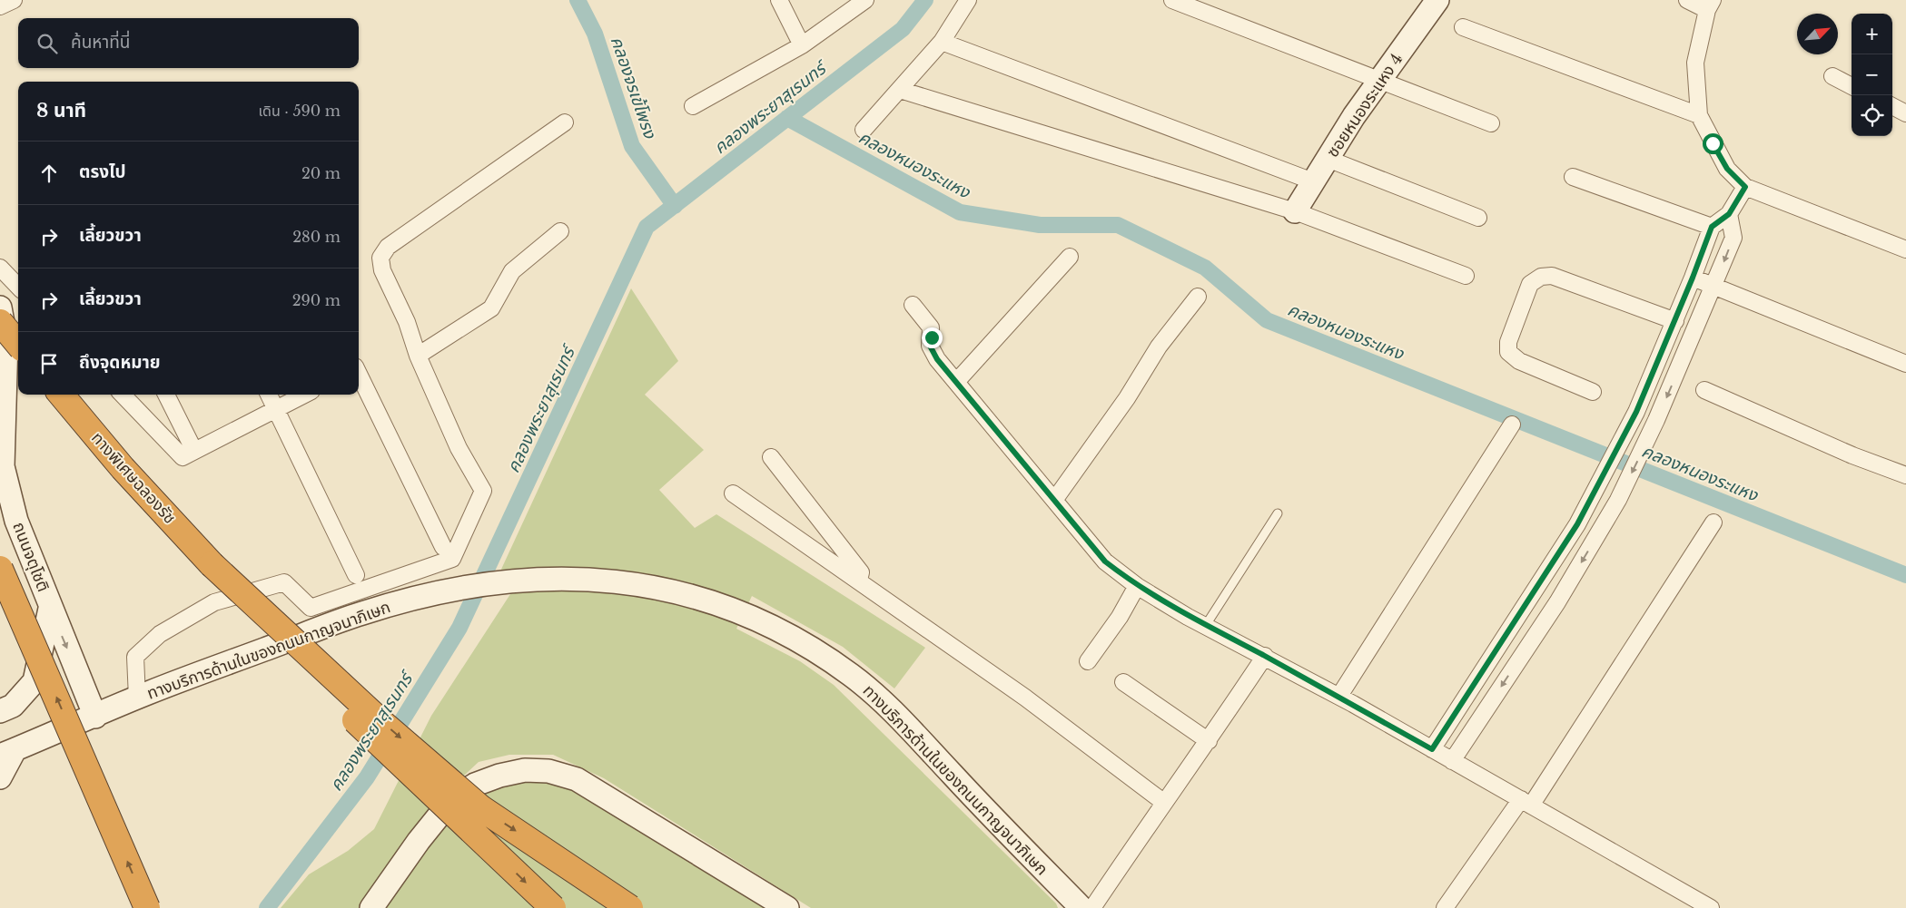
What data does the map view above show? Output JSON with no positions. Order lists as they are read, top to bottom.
{
  "streets": {
    "highway": ["ทางพิเศษฉลองรัช"],
    "main road": ["ซอยหนองระแหง 4", "ถนนจตุโชติ", "ทางบริการด้านในของถนนกาญจนาภิเษก"]
  },
  "crossings": [
    ["ถนนจตุโชติ", "ทางบริการด้านในของถนนกาญจนาภิเษก"]
  ],
  "water": ["คลองจรเข้โพรง", "คลองพระยาสุเรนทร์", "คลองหนองระแหง"],
  "north": "top right",
  "page": {
    "map_buttons": ["+", "−"],
    "search": "ค้นหาที่นี่",
    "heading": ["8 นาที", "เดิน · 590 m"],
    "list": [
      ["ตรงไป", "20 m"],
      ["เลี้ยวขวา", "280 m"],
      ["เลี้ยวขวา", "290 m"],
      "ถึงจุดหมาย"
    ]
  }
}
